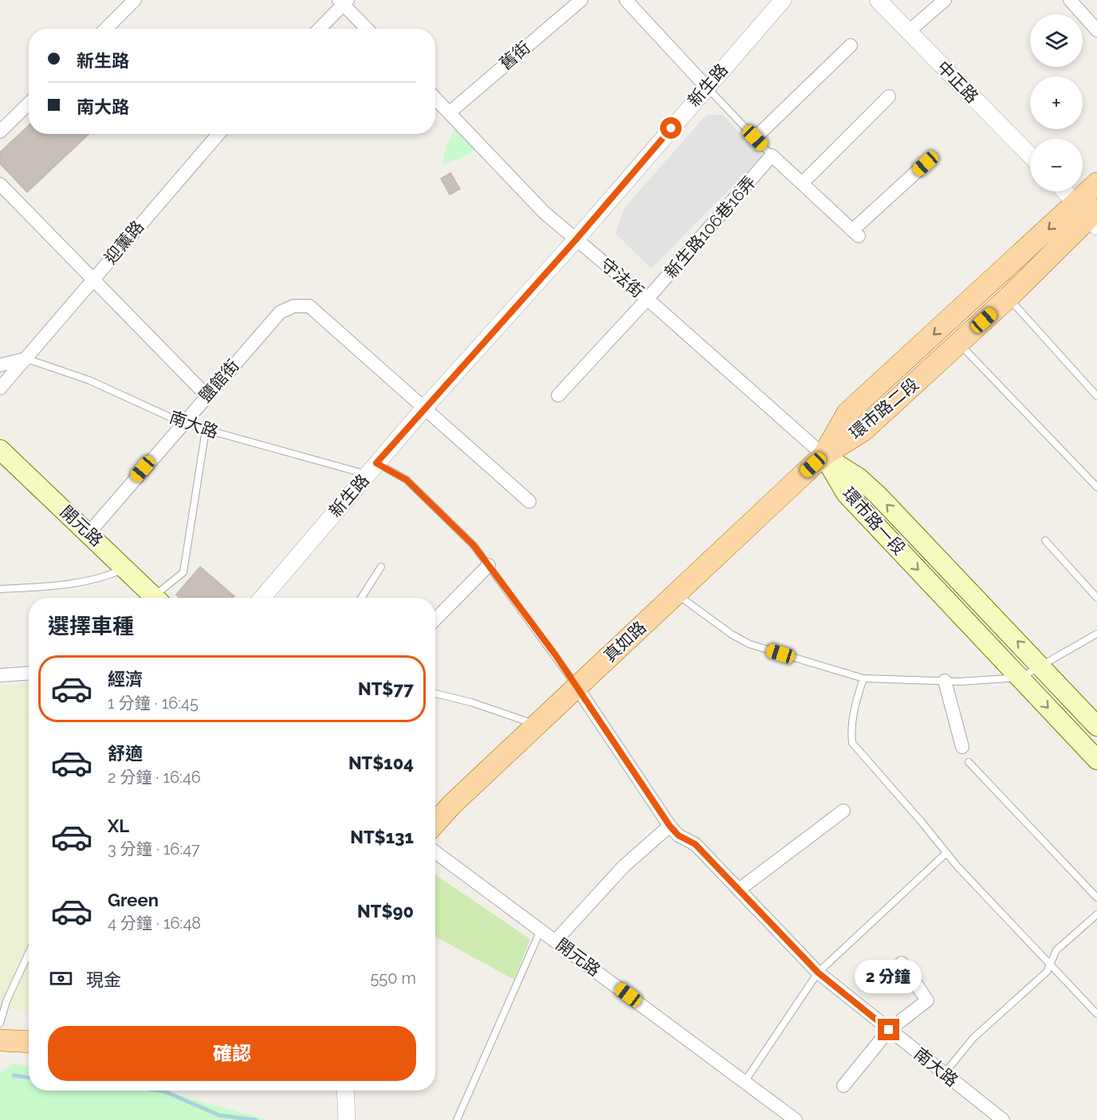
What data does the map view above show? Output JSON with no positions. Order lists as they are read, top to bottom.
{
  "streets": {
    "main road": [
      "環市路二段",
      "環市路一段",
      "開元路",
      "真如路"
    ],
    "street": [
      "舊街",
      "中正路",
      "新生路",
      "新生路106巷16弄",
      "迎薰路",
      "守法街",
      "鹽館街",
      "南大路"
    ]
  },
  "crossings": [
    ["舊街", "守法街"],
    ["新生路", "守法街"],
    ["新生路", "鹽館街"],
    ["新生路", "南大路"],
    ["新生路106巷16弄", "守法街"],
    ["迎薰路", "南大路"],
    ["守法街", "環市路二段"],
    ["守法街", "環市路一段"],
    ["守法街", "真如路"],
    ["鹽館街", "南大路"],
    ["鹽館街", "開元路"],
    ["環市路二段", "環市路一段"],
    ["環市路二段", "真如路"],
    ["南大路", "真如路"],
    ["環市路一段", "真如路"]
  ],
  "page": {
    "map_buttons": ["+", "−"],
    "banner": ["新生路", "南大路"],
    "heading": "選擇車種",
    "list": [
      {
        "name": "經濟",
        "note": "1 分鐘 · 16:45",
        "value": "NT$77"
      },
      {
        "name": "舒適",
        "note": "2 分鐘 · 16:46",
        "value": "NT$104"
      },
      {
        "name": "XL",
        "note": "3 分鐘 · 16:47",
        "value": "NT$131"
      },
      {
        "name": "Green",
        "note": "4 分鐘 · 16:48",
        "value": "NT$90"
      }
    ],
    "pay": ["現金", "550 m"],
    "bubble": "2 分鐘",
    "buttons": "確認"
  }
}
